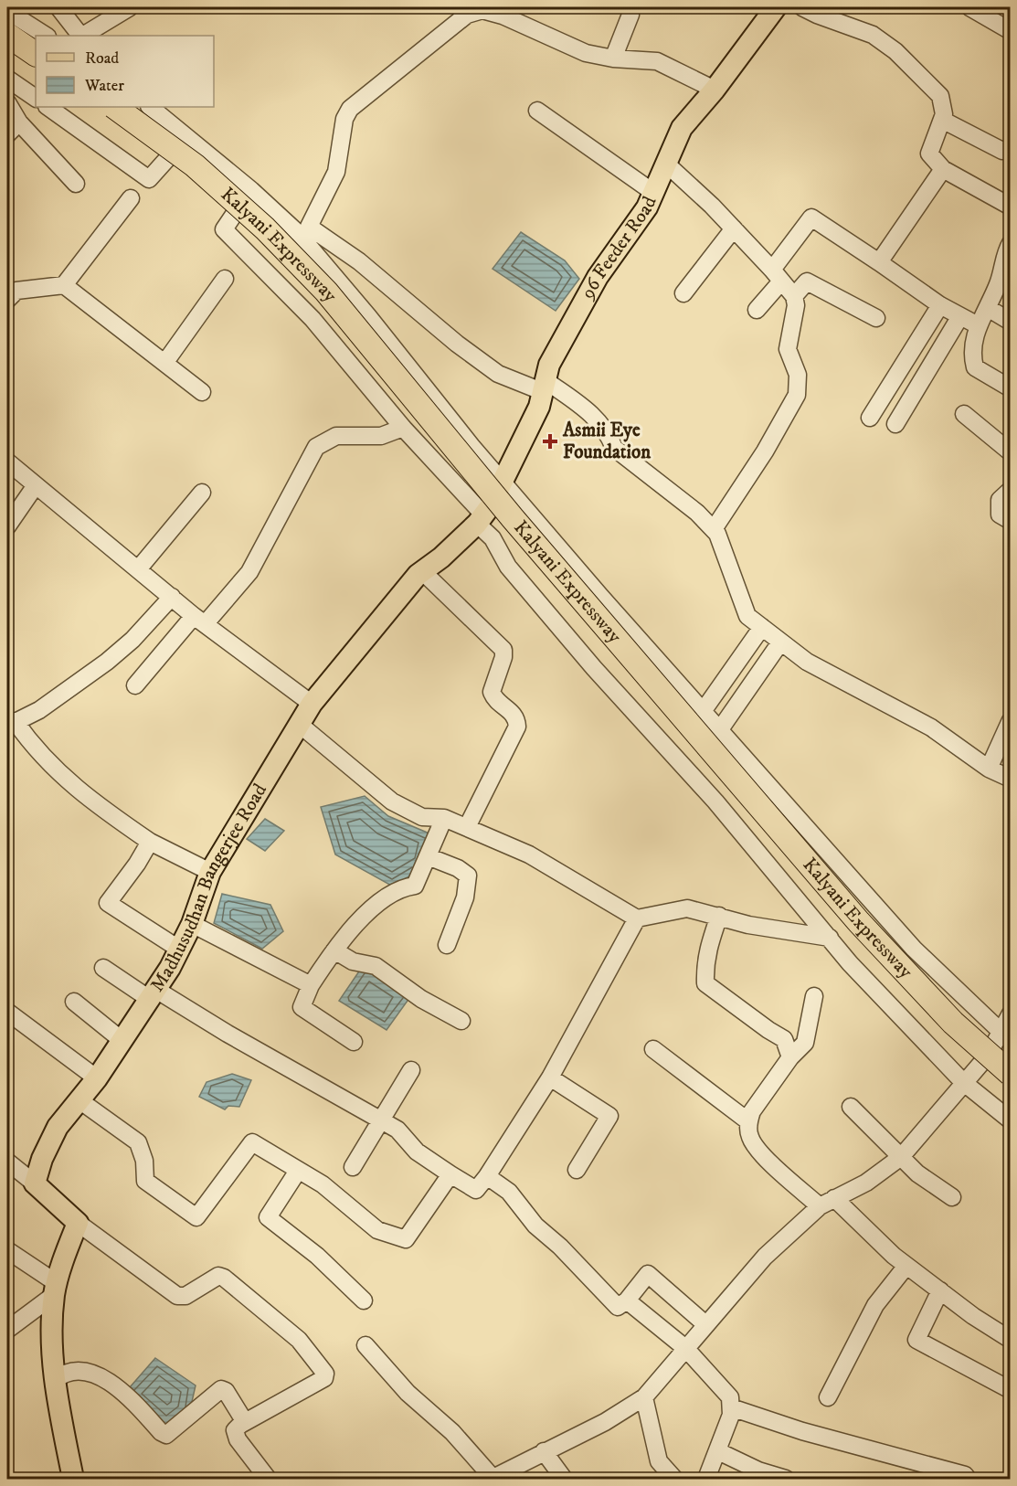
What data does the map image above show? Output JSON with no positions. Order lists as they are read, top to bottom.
{
  "streets": {
    "highway": ["Kalyani Expressway"],
    "main road": ["96 Feeder Road", "Madhusudhan Bangerjee Road"]
  },
  "crossings": [
    ["96 Feeder Road", "Madhusudhan Bangerjee Road"]
  ],
  "places": {
    "health": ["Asmii Eye Foundation"]
  },
  "legend": ["Road", "Water"]
}
